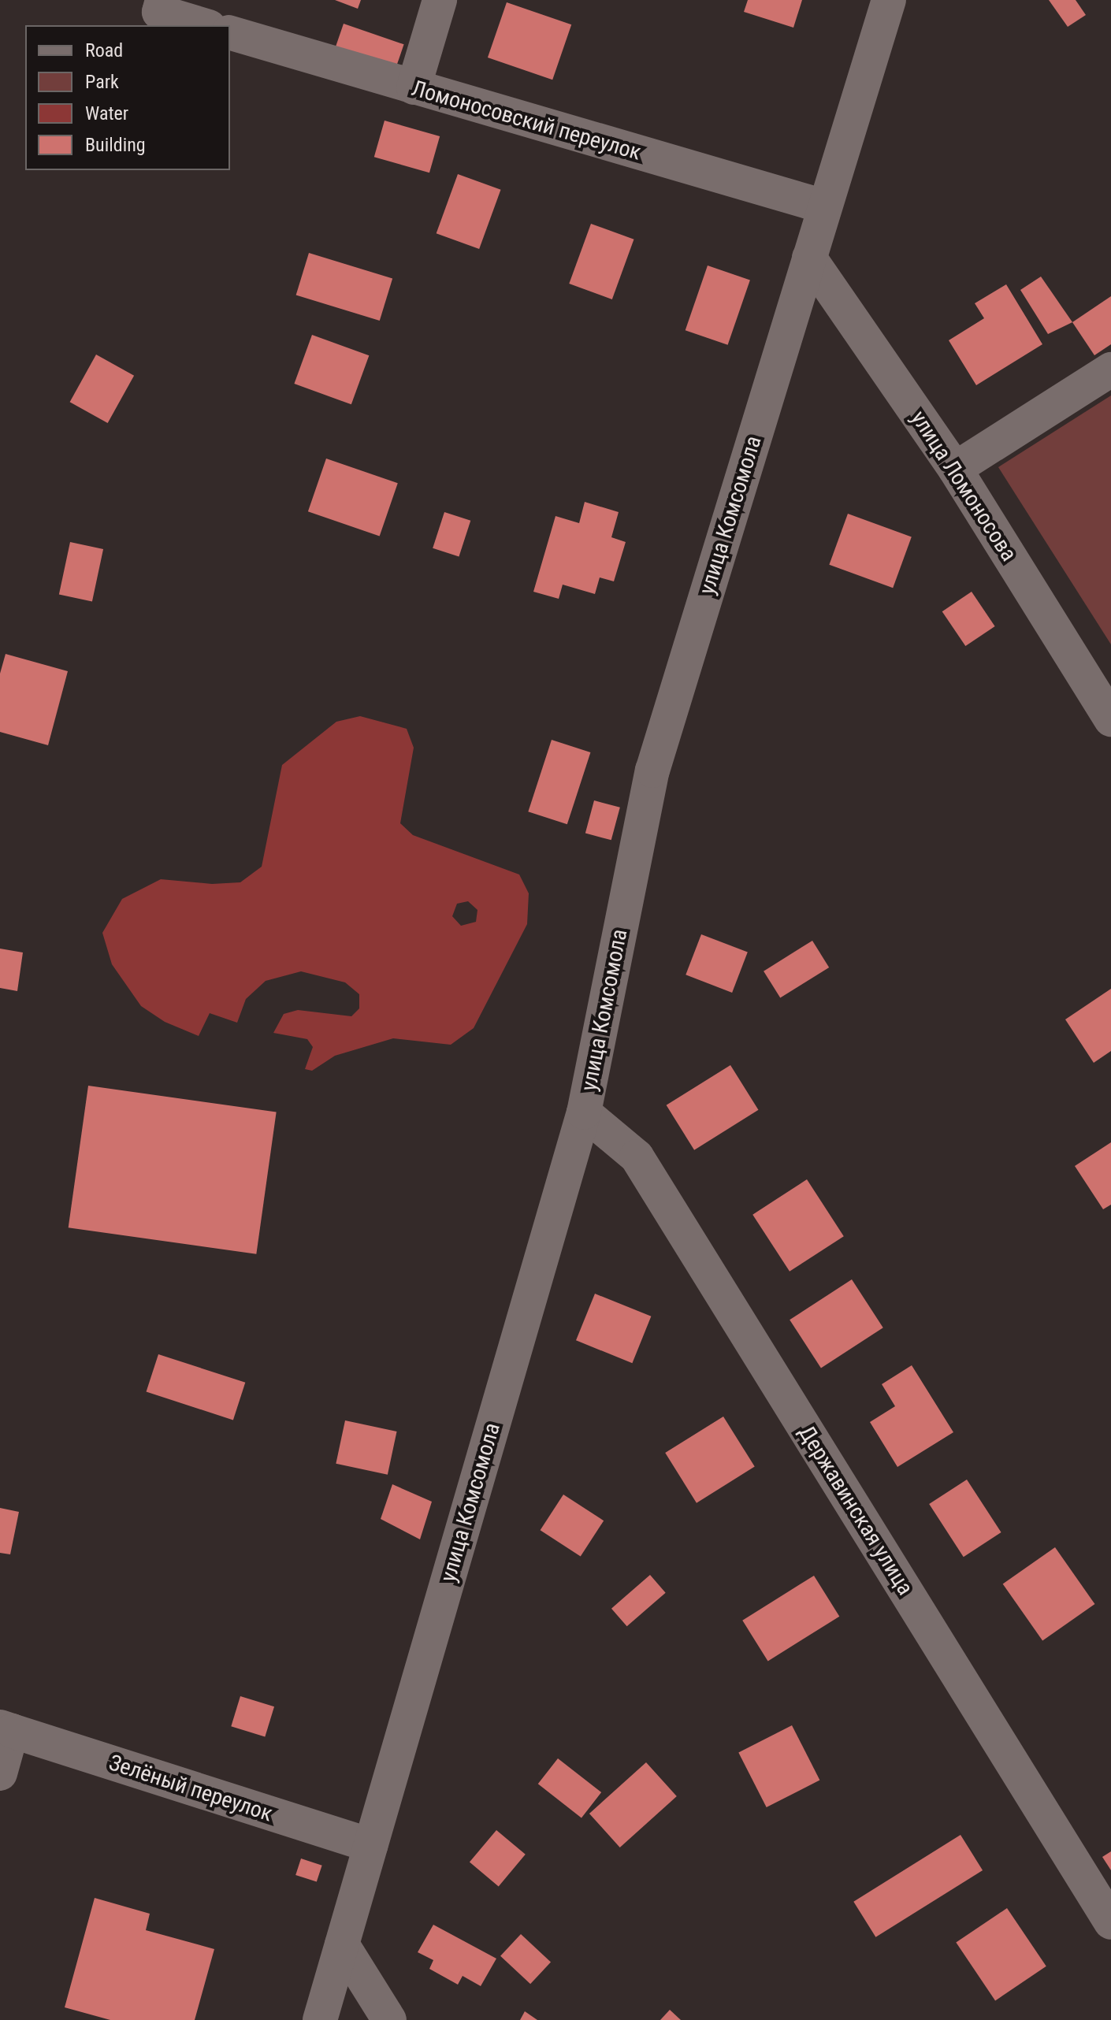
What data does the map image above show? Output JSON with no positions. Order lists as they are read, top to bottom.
{
  "streets": {
    "street": [
      "Ломоносовский переулок",
      "улица Ломоносова",
      "улица Комсомола",
      "Державинская улица",
      "Зелёный переулок"
    ]
  },
  "crossings": [
    ["Ломоносовский переулок", "улица Комсомола"],
    ["улица Ломоносова", "улица Комсомола"],
    ["улица Комсомола", "Державинская улица"],
    ["улица Комсомола", "Зелёный переулок"]
  ],
  "legend": [
    "Road",
    "Park",
    "Water",
    "Building"
  ]
}
